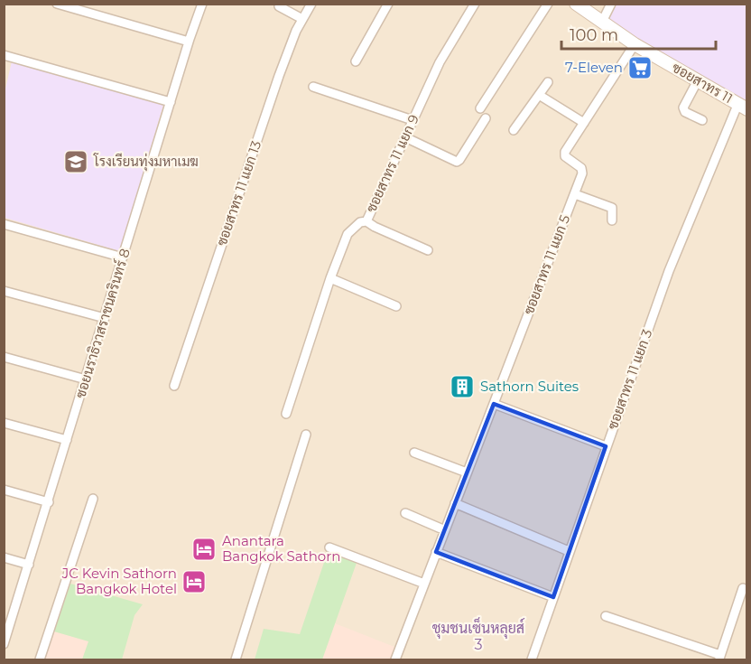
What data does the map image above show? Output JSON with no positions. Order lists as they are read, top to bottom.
{
  "streets": {
    "street": [
      "ซอยสาทร 11",
      "ซอยสาทร 11 แยก 9",
      "ซอยสาทร 11 แยก 13",
      "ซอยสาทร 11 แยก 5",
      "ซอยนราธิวาสราชนครินทร์ 8",
      "ซอยสาทร 11 แยก 3"
    ]
  },
  "crossings": [
    ["ซอยสาทร 11", "ซอยสาทร 11 แยก 5"],
    ["ซอยสาทร 11", "ซอยสาทร 11 แยก 3"]
  ],
  "districts": ["ชุมชนเซ็นหลุยส์ 3"],
  "places": {
    "supermarket": ["7-Eleven"],
    "school or university": ["โรงเรียนทุ่งมหาเมฆ"],
    "building": ["Sathorn Suites"],
    "hotel": ["Anantara Bangkok Sathorn", "JC Kevin Sathorn Bangkok Hotel"]
  },
  "scale_bar": "100 m"
}
